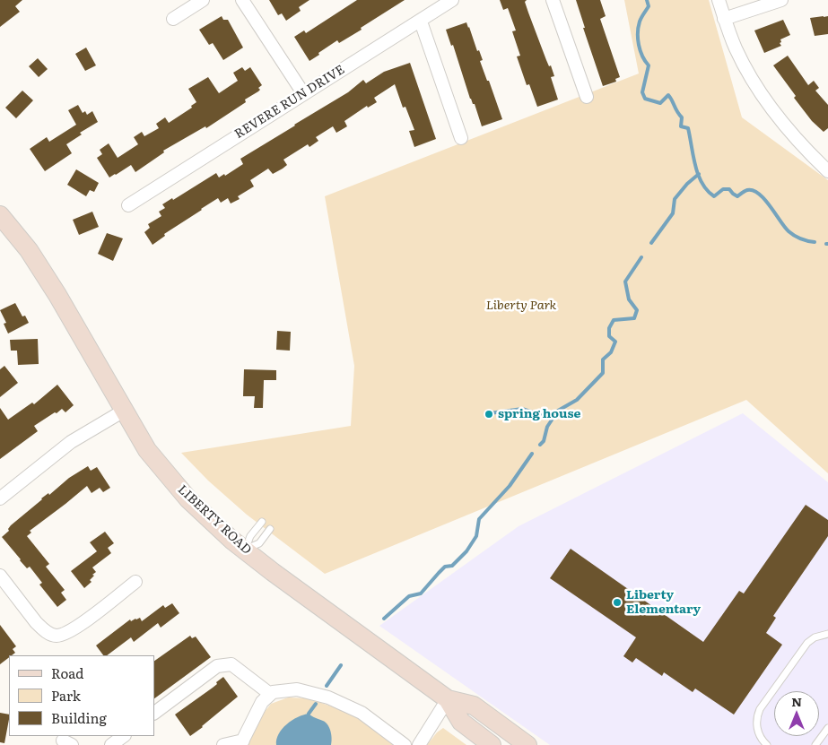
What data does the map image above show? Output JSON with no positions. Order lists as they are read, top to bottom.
{
  "streets": {
    "main road": ["LIBERTY ROAD"],
    "street": ["REVERE RUN DRIVE"]
  },
  "parks": ["Liberty Park"],
  "places": ["spring house", "Liberty Elementary"],
  "legend": ["Road", "Park", "Building"],
  "north": "top"
}
